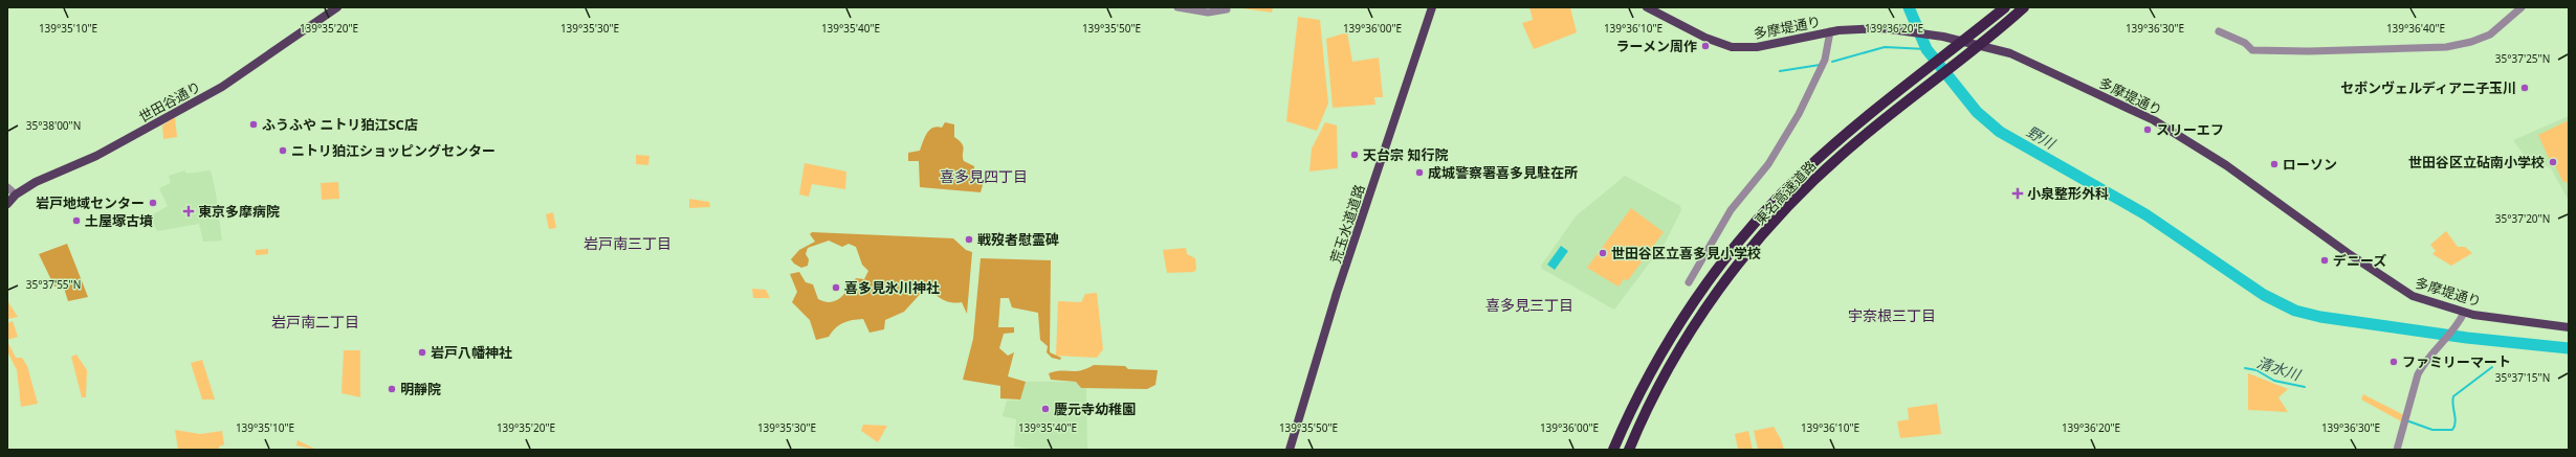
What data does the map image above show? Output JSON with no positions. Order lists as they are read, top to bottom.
{
  "streets": {
    "highway": ["東名高速道路"],
    "main road": ["多摩堤通り", "世田谷通り", "荒玉水道道路"]
  },
  "districts": [
    "喜多見四丁目",
    "岩戸南三丁目",
    "喜多見三丁目",
    "宇奈根三丁目",
    "岩戸南二丁目"
  ],
  "water": ["野川", "清水川"],
  "places": {
    "other": [
      "ラーメン周作",
      "セボンヴェルディア二子玉川",
      "ふうふや ニトリ狛江SC店",
      "スリーエフ",
      "ニトリ狛江ショッピングセンター",
      "天台宗 知行院",
      "世田谷区立砧南小学校",
      "ローソン",
      "成城警察署喜多見駐在所",
      "岩戸地域センター",
      "土屋塚古墳",
      "戦歿者慰霊碑",
      "世田谷区立喜多見小学校",
      "デニーズ",
      "喜多見氷川神社",
      "岩戸八幡神社",
      "ファミリーマート",
      "明靜院",
      "慶元寺幼稚園"
    ],
    "health": ["小泉整形外科", "東京多摩病院"]
  },
  "coordinates": [
    "139°35'20\"E",
    "139°35'50\"E",
    "139°36'00\"E",
    "139°36'10\"E",
    "139°36'20\"E",
    "139°36'30\"E",
    "139°35'10\"E",
    "139°35'30\"E",
    "139°35'40\"E",
    "139°36'40\"E",
    "35°37'25\"N",
    "35°38'00\"N",
    "35°37'20\"N",
    "35°37'55\"N",
    "35°37'15\"N"
  ]
}
